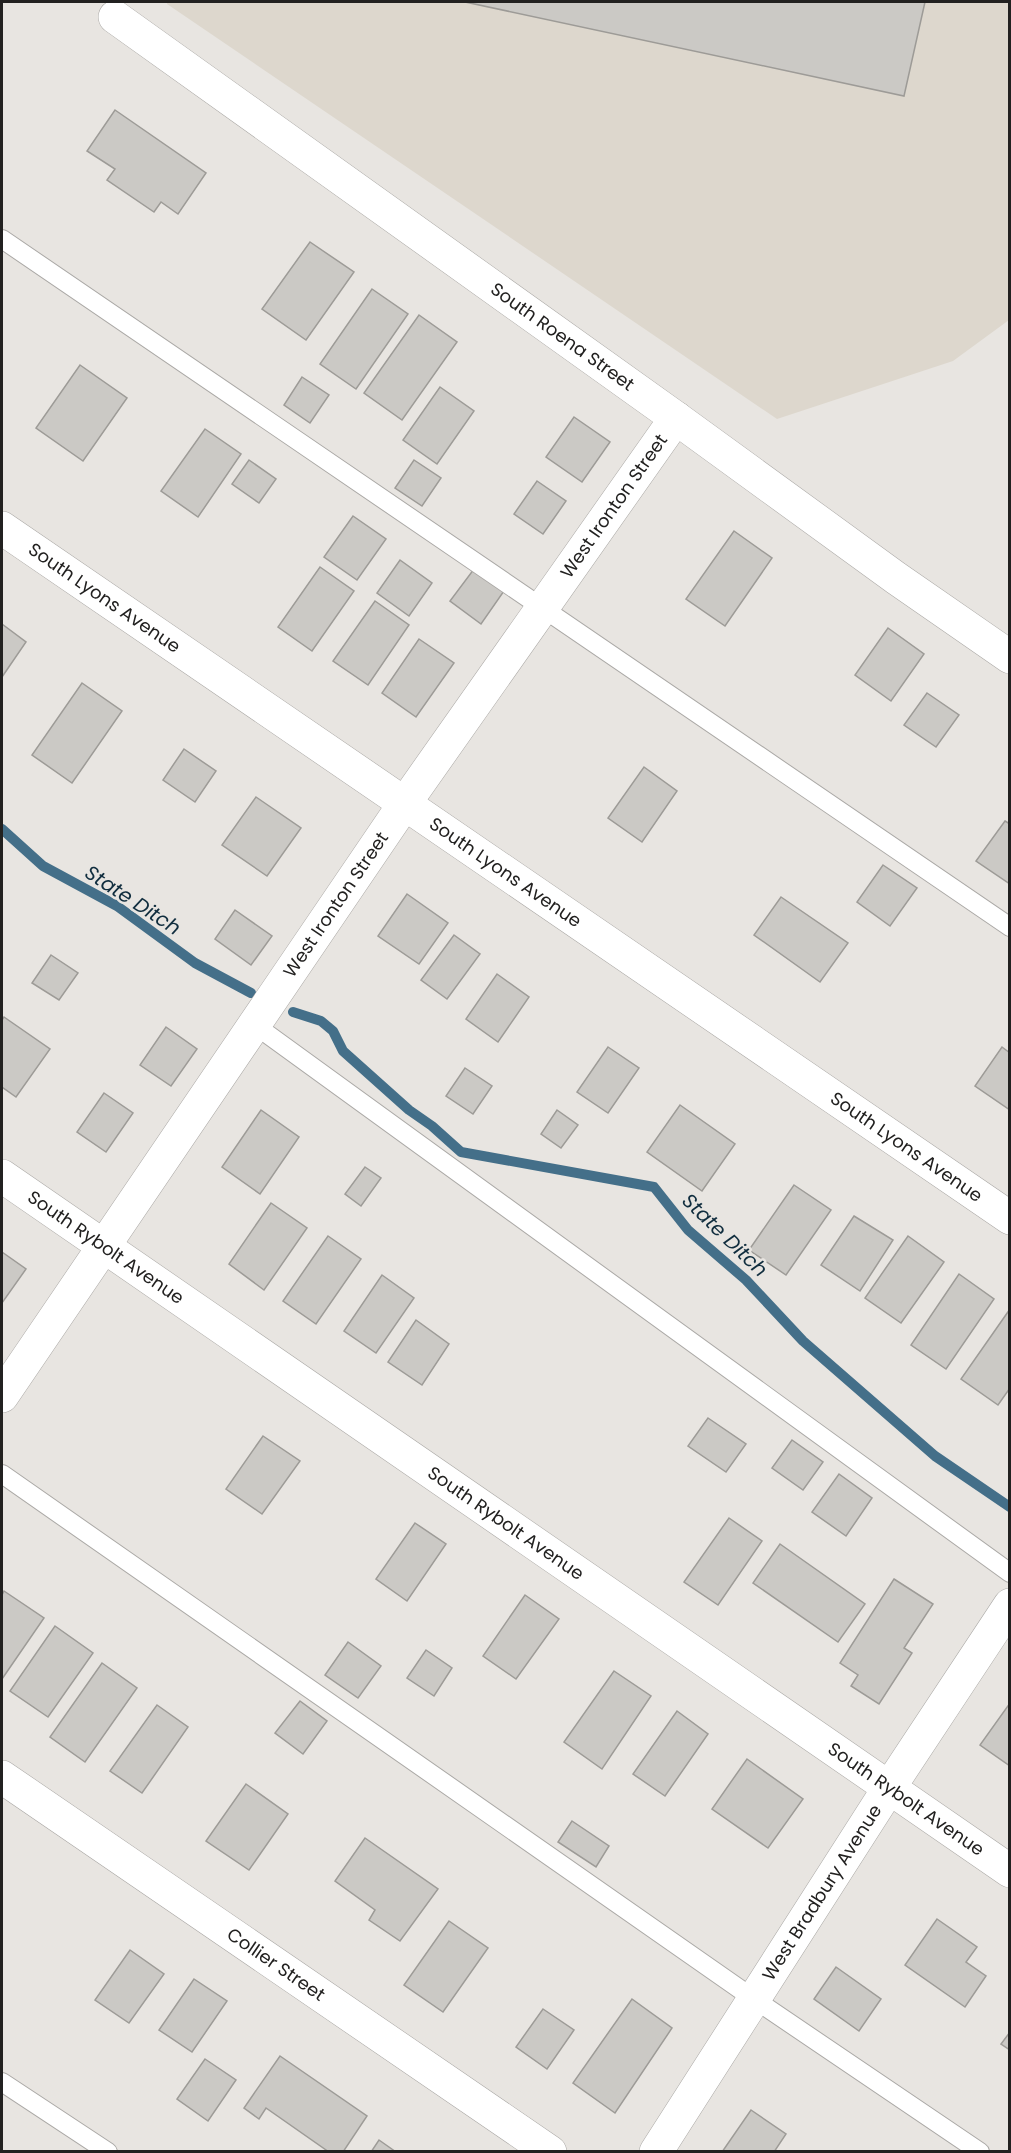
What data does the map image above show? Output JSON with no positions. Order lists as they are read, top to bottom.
{
  "streets": {
    "street": [
      "South Roena Street",
      "West Ironton Street",
      "South Lyons Avenue",
      "South Rybolt Avenue",
      "West Bradbury Avenue",
      "Collier Street"
    ]
  },
  "crossings": [
    ["South Roena Street", "West Ironton Street"],
    ["West Ironton Street", "South Lyons Avenue"],
    ["West Ironton Street", "South Rybolt Avenue"],
    ["South Rybolt Avenue", "West Bradbury Avenue"]
  ],
  "water": ["State Ditch"]
}
